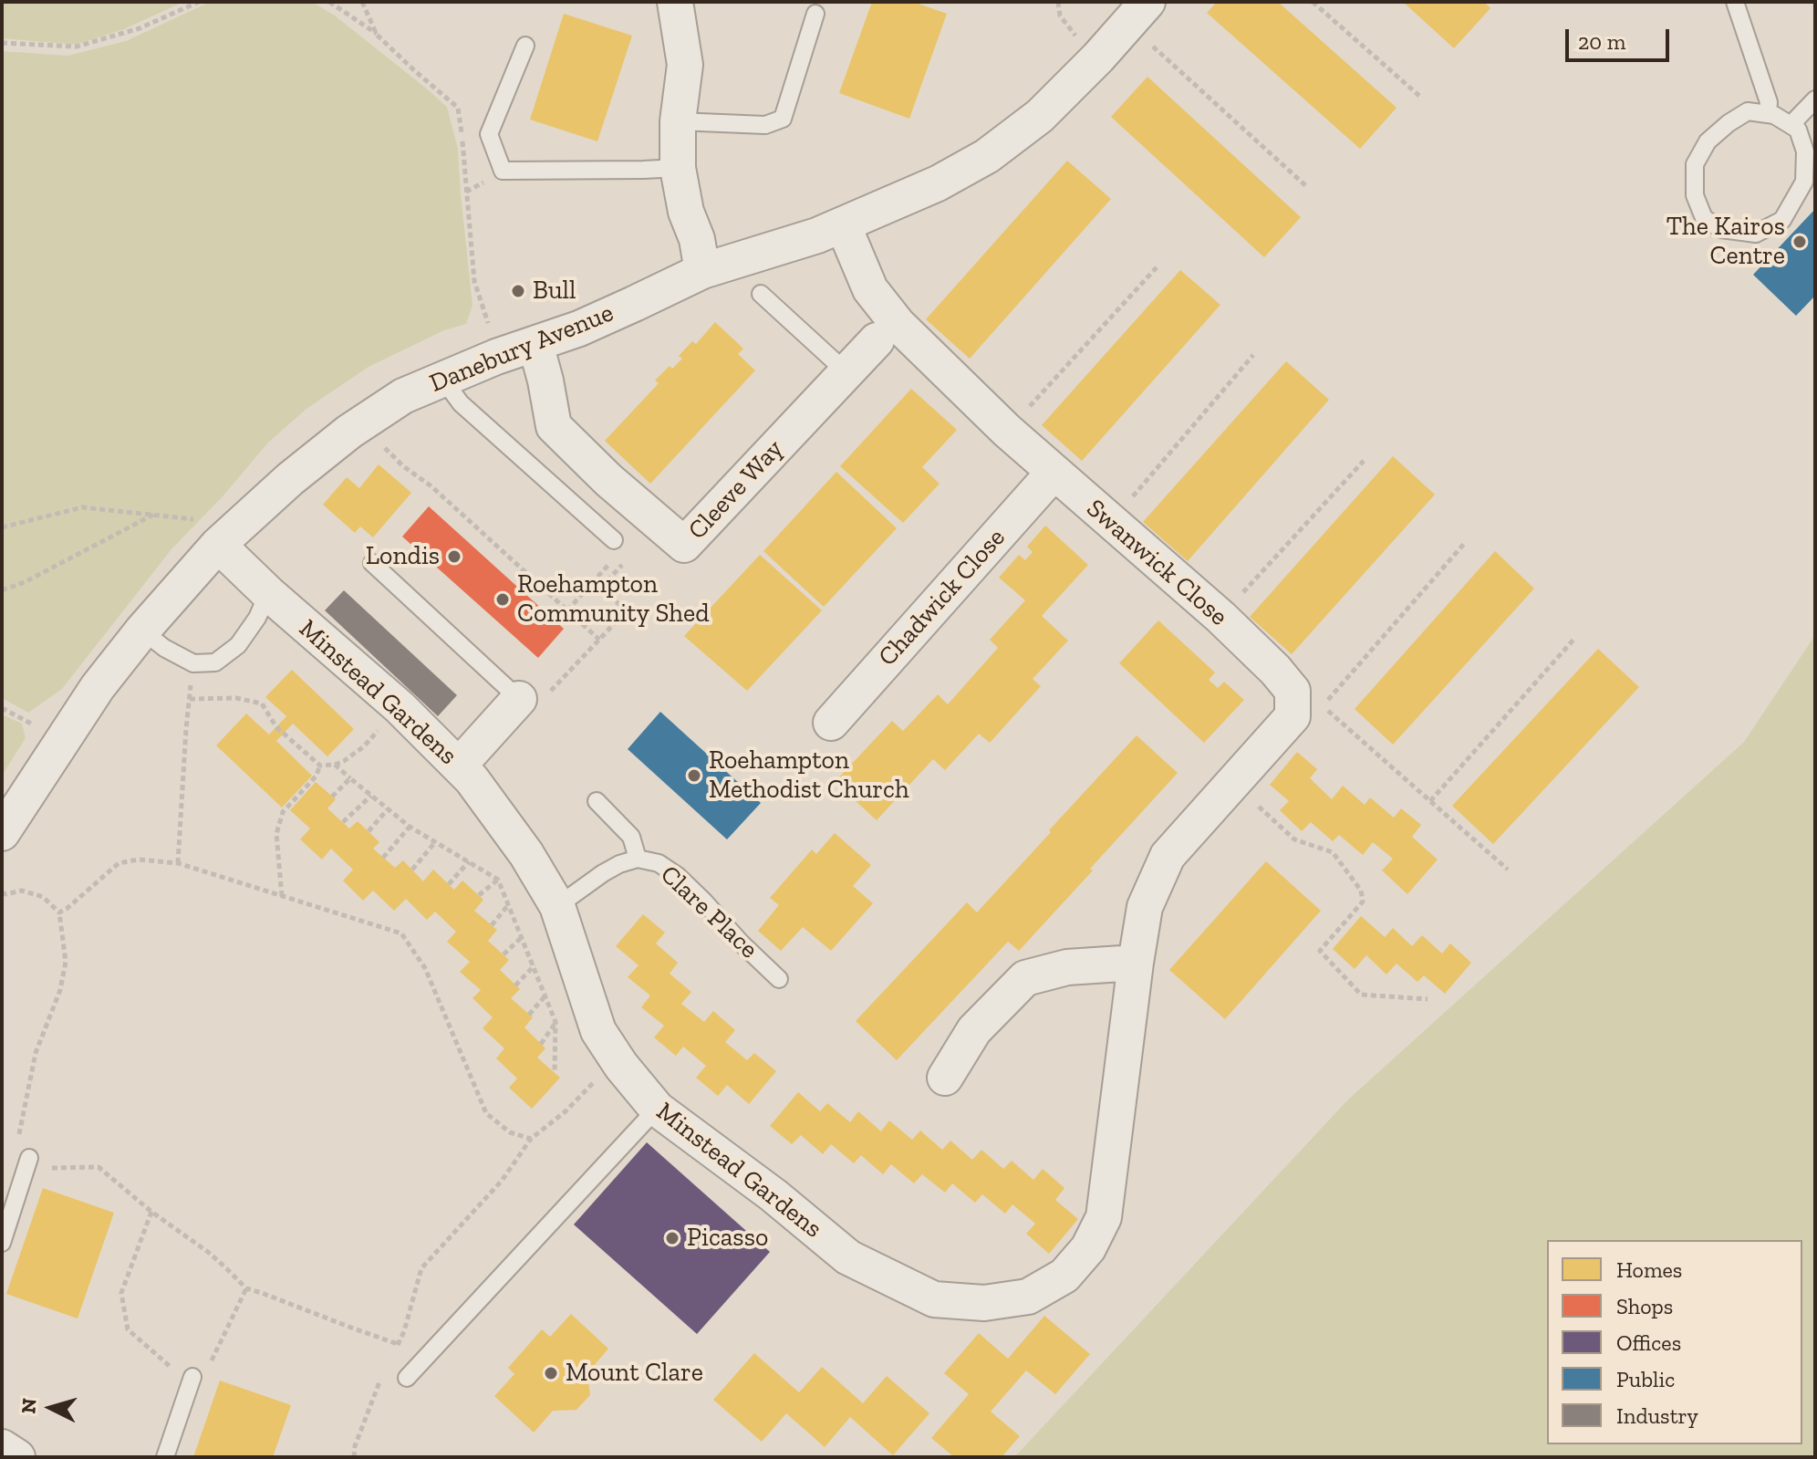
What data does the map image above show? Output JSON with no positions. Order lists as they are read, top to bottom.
{
  "streets": {
    "street": [
      "Danebury Avenue",
      "Cleeve Way",
      "Swanwick Close",
      "Chadwick Close",
      "Minstead Gardens"
    ],
    "lane": ["Clare Place"]
  },
  "crossings": [
    ["Danebury Avenue", "Cleeve Way"],
    ["Danebury Avenue", "Swanwick Close"],
    ["Danebury Avenue", "Minstead Gardens"],
    ["Swanwick Close", "Chadwick Close"],
    ["Swanwick Close", "Minstead Gardens"],
    ["Minstead Gardens", "Clare Place"]
  ],
  "places": [
    "The Kairos Centre",
    "Bull",
    "Londis",
    "Roehampton Community Shed",
    "Roehampton Methodist Church",
    "Picasso",
    "Mount Clare"
  ],
  "legend": [
    "Homes",
    "Shops",
    "Offices",
    "Public",
    "Industry"
  ],
  "scale_bar": "20 m",
  "north": "left"
}
